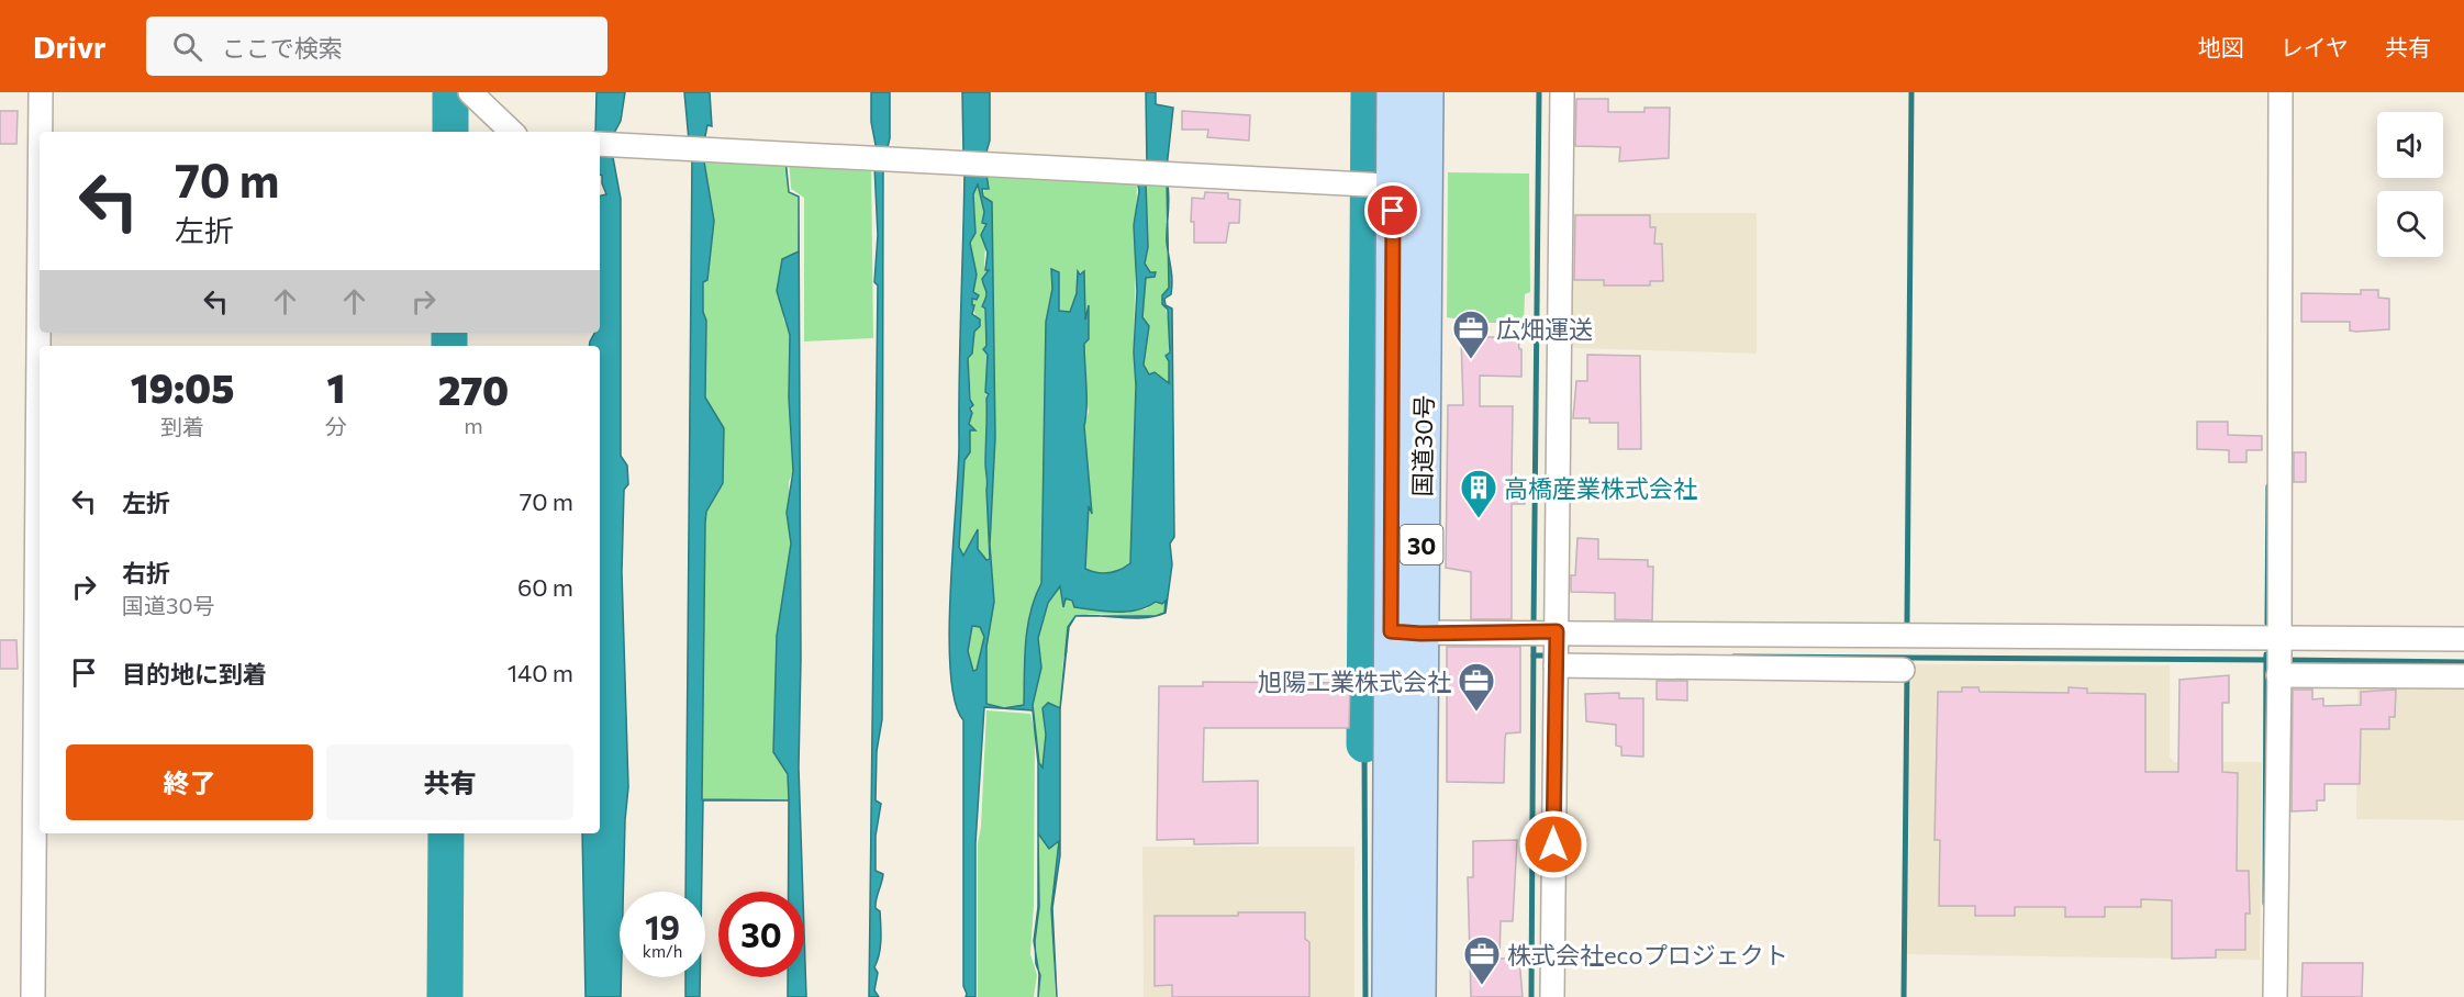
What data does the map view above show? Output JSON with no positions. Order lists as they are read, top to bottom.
{
  "streets": {
    "highway": ["国道30号", "30"]
  },
  "places": {
    "office": ["広畑運送", "旭陽工業株式会社", "株式会社ecoプロジェクト"],
    "building": ["高橋産業株式会社"]
  },
  "page": {
    "header": "Drivr",
    "search": "ここで検索",
    "nav": ["地図", "レイヤ", "共有"],
    "turn": ["70 m", "左折"],
    "eta": [
      "19:05",
      "到着",
      "1",
      "分",
      "270",
      "m"
    ],
    "list": [
      {
        "name": "左折",
        "value": "70 m"
      },
      {
        "name": "右折",
        "note": "国道30号",
        "value": "60 m"
      },
      {
        "name": "目的地に到着",
        "value": "140 m"
      }
    ],
    "buttons": ["終了", "共有"],
    "speed": "19 km/h",
    "limit": "30"
  }
}
